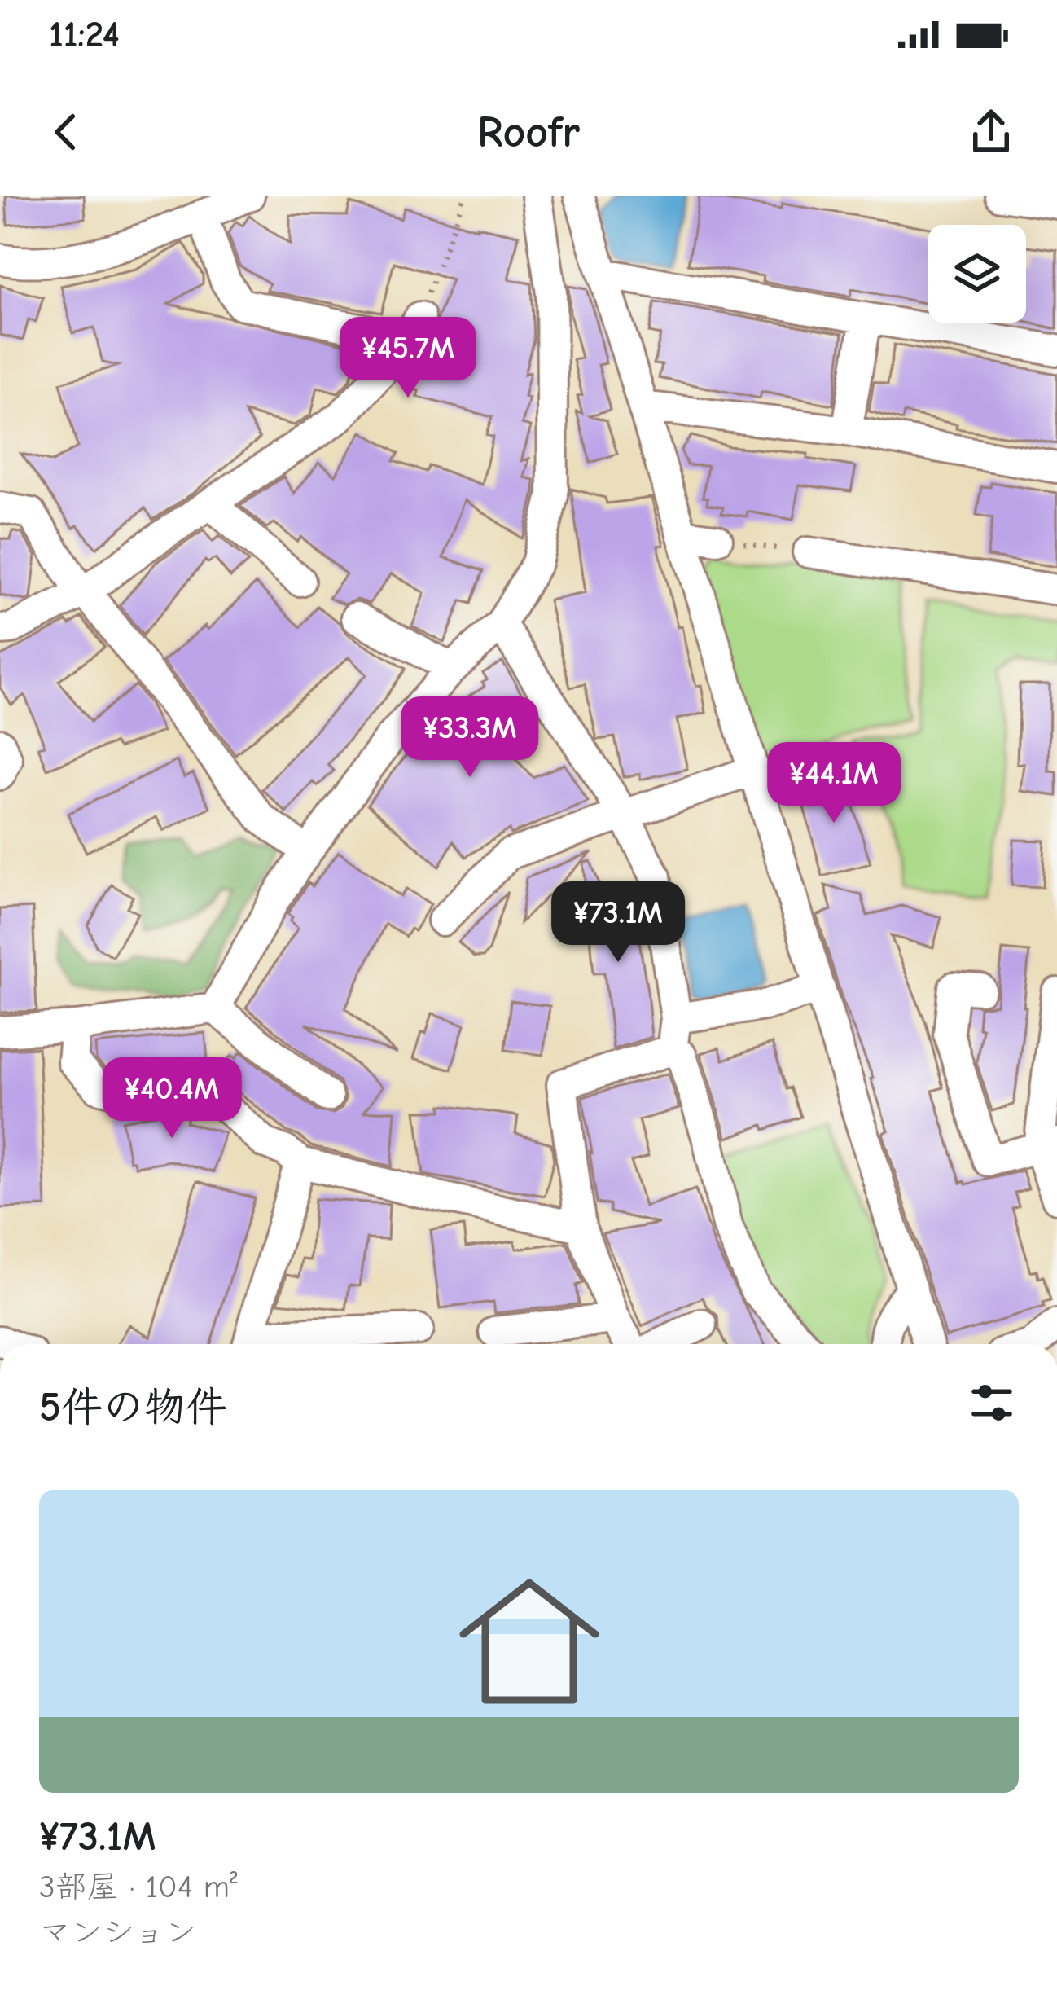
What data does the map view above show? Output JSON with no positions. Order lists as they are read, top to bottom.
{
  "page": {
    "status": "11:24",
    "header": "Roofr",
    "price": [
      "¥45.7M",
      "¥33.3M",
      "¥44.1M",
      "¥73.1M",
      "¥40.4M"
    ],
    "heading": "5件の物件",
    "list": [
      {
        "name": "¥73.1M",
        "note": "3部屋 · 104 m² · マンション"
      }
    ]
  }
}
